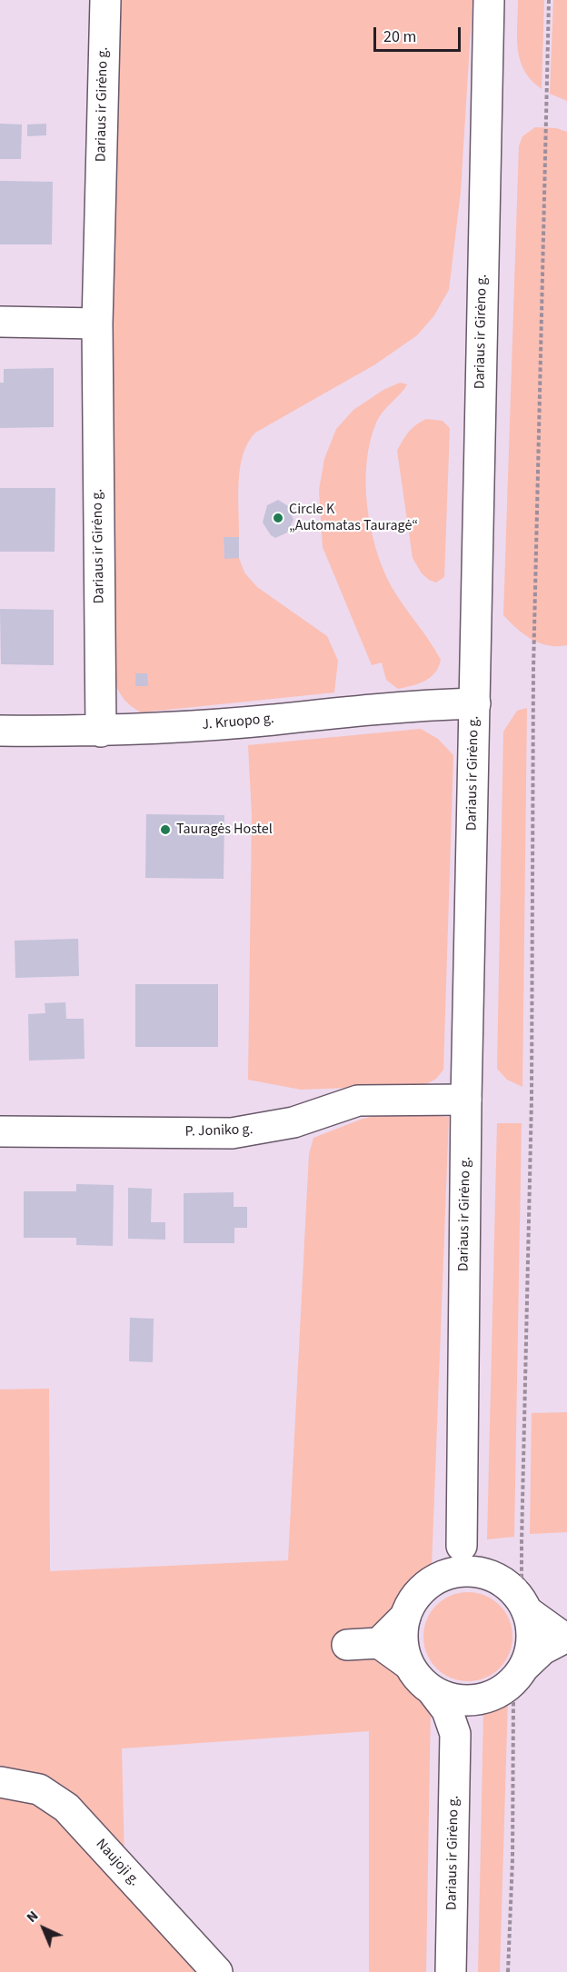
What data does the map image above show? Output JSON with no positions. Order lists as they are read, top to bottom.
{
  "streets": {
    "main road": [
      "Dariaus ir Girėno g.",
      "J. Kruopo g.",
      "P. Joniko g.",
      "Naujoji g."
    ]
  },
  "crossings": [
    ["Dariaus ir Girėno g.", "J. Kruopo g."],
    ["Dariaus ir Girėno g.", "P. Joniko g."]
  ],
  "places": ["Circle K „Automatas Tauragė“", "Tauragės Hostel"],
  "scale_bar": "20 m",
  "north": "top left"
}
